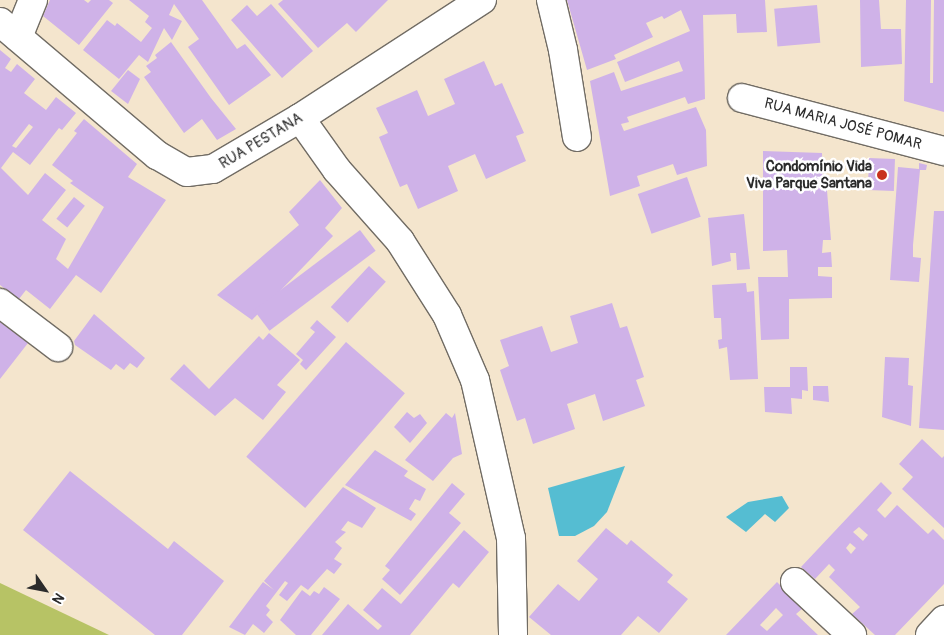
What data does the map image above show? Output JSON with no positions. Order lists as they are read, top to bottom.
{
  "streets": {
    "street": ["RUA MARIA JOSÉ POMAR", "RUA PESTANA"]
  },
  "places": ["Condomínio Vida Viva Parque Santana"],
  "north": "bottom right"
}
